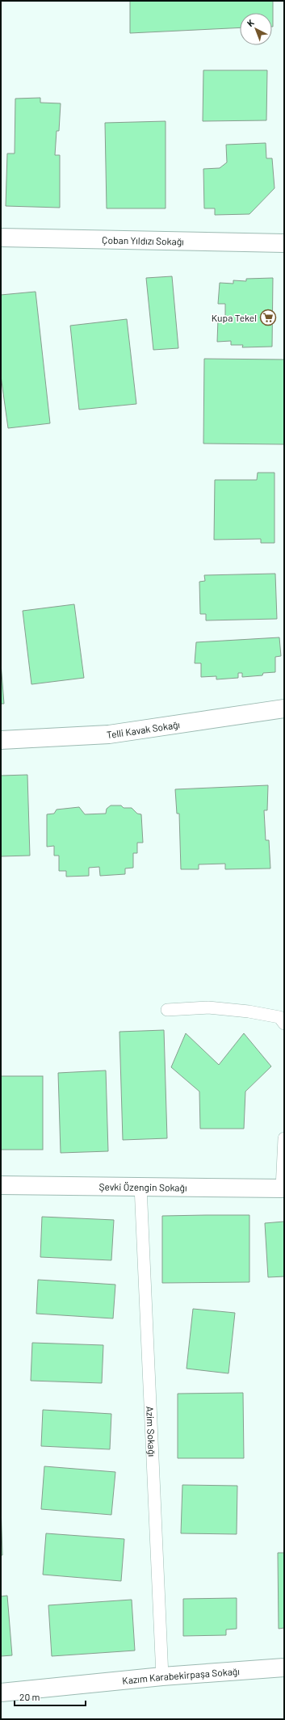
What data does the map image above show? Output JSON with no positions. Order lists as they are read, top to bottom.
{
  "streets": {
    "street": [
      "Çoban Yıldızı Sokağı",
      "Telli Kavak Sokağı",
      "Şevki Özengin Sokağı",
      "Kazım Karabekirpaşa Sokağı"
    ],
    "lane": ["Azim Sokağı"]
  },
  "crossings": [
    ["Şevki Özengin Sokağı", "Azim Sokağı"],
    ["Azim Sokağı", "Kazım Karabekirpaşa Sokağı"]
  ],
  "places": {
    "supermarket": ["Kupa Tekel"]
  },
  "scale_bar": "20 m",
  "north": "top left"
}
